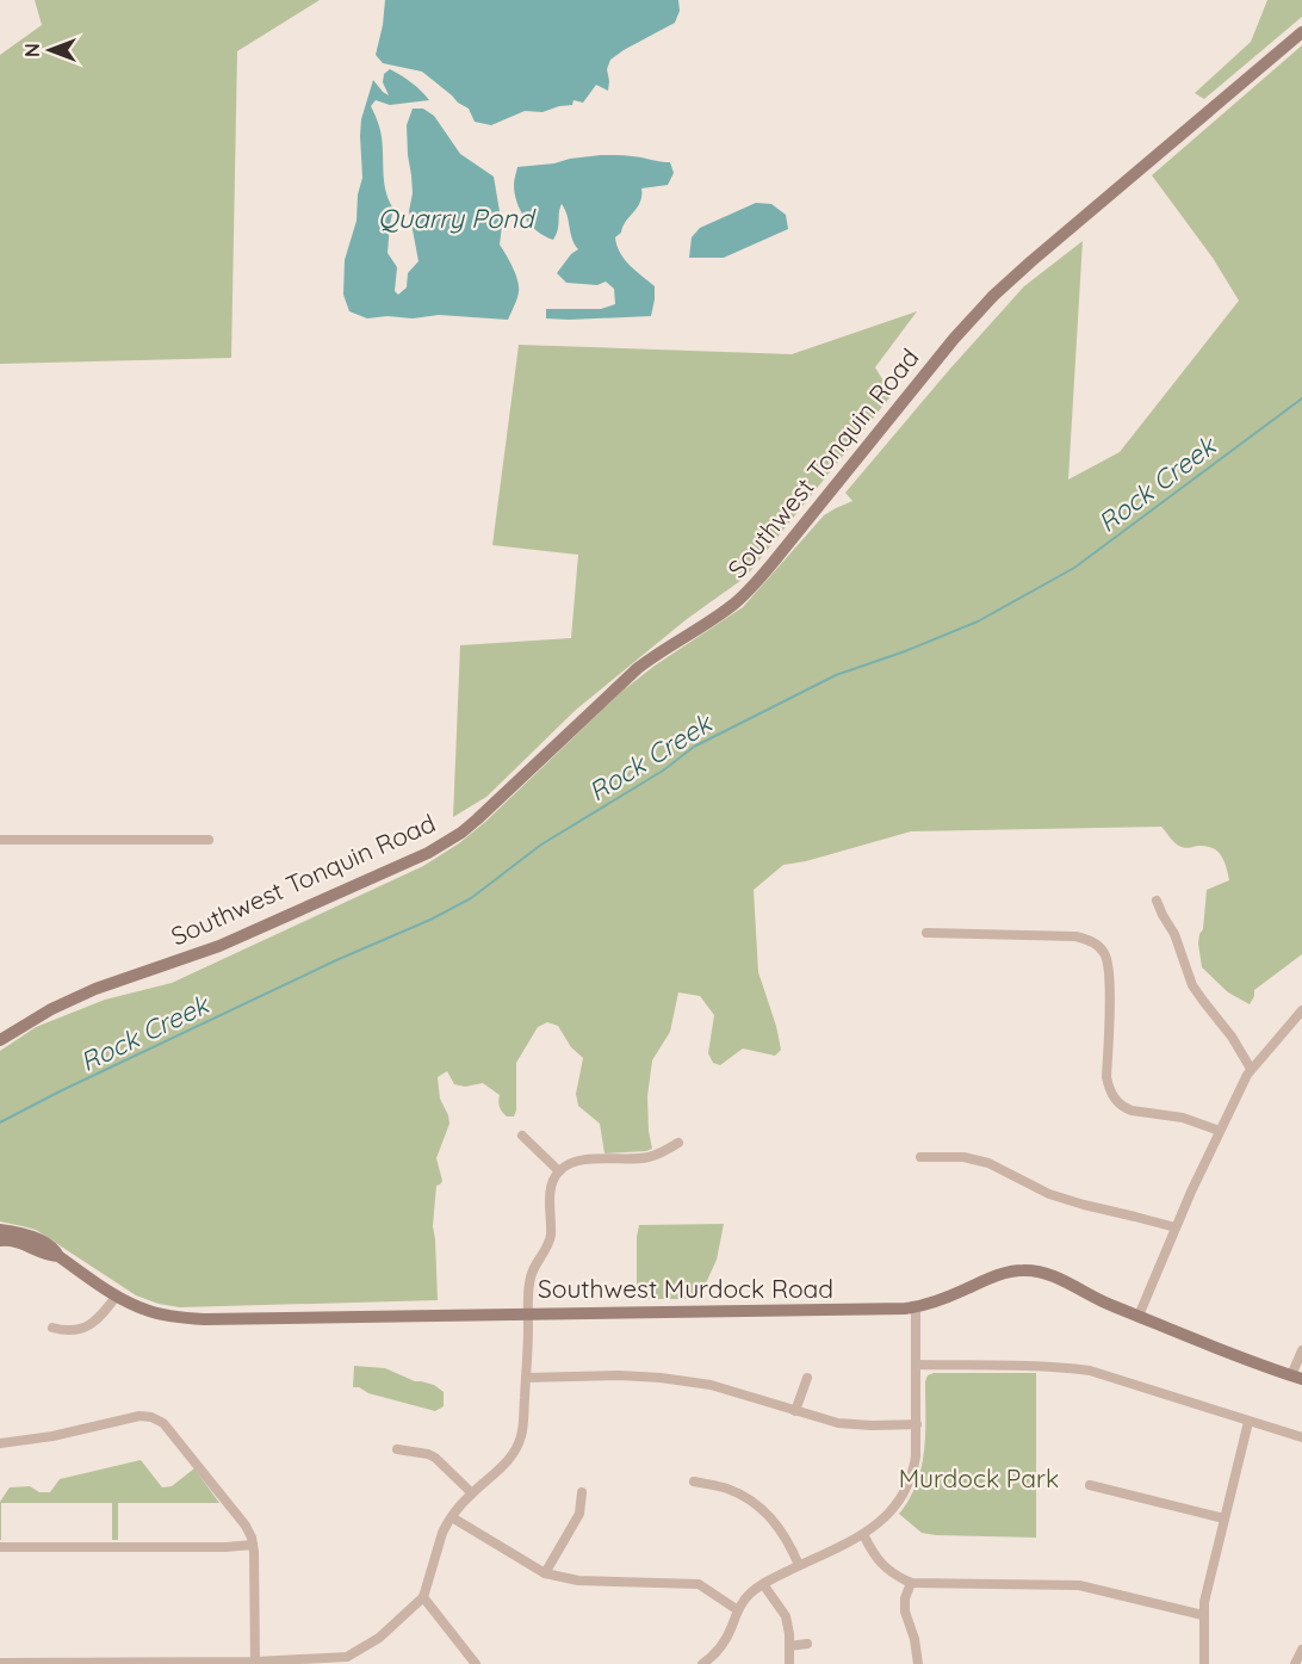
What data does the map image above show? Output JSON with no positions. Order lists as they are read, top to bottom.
{
  "streets": {
    "main road": ["Southwest Tonquin Road", "Southwest Murdock Road"]
  },
  "water": ["Quarry Pond", "Rock Creek"],
  "parks": ["Murdock Park"],
  "north": "left"
}
